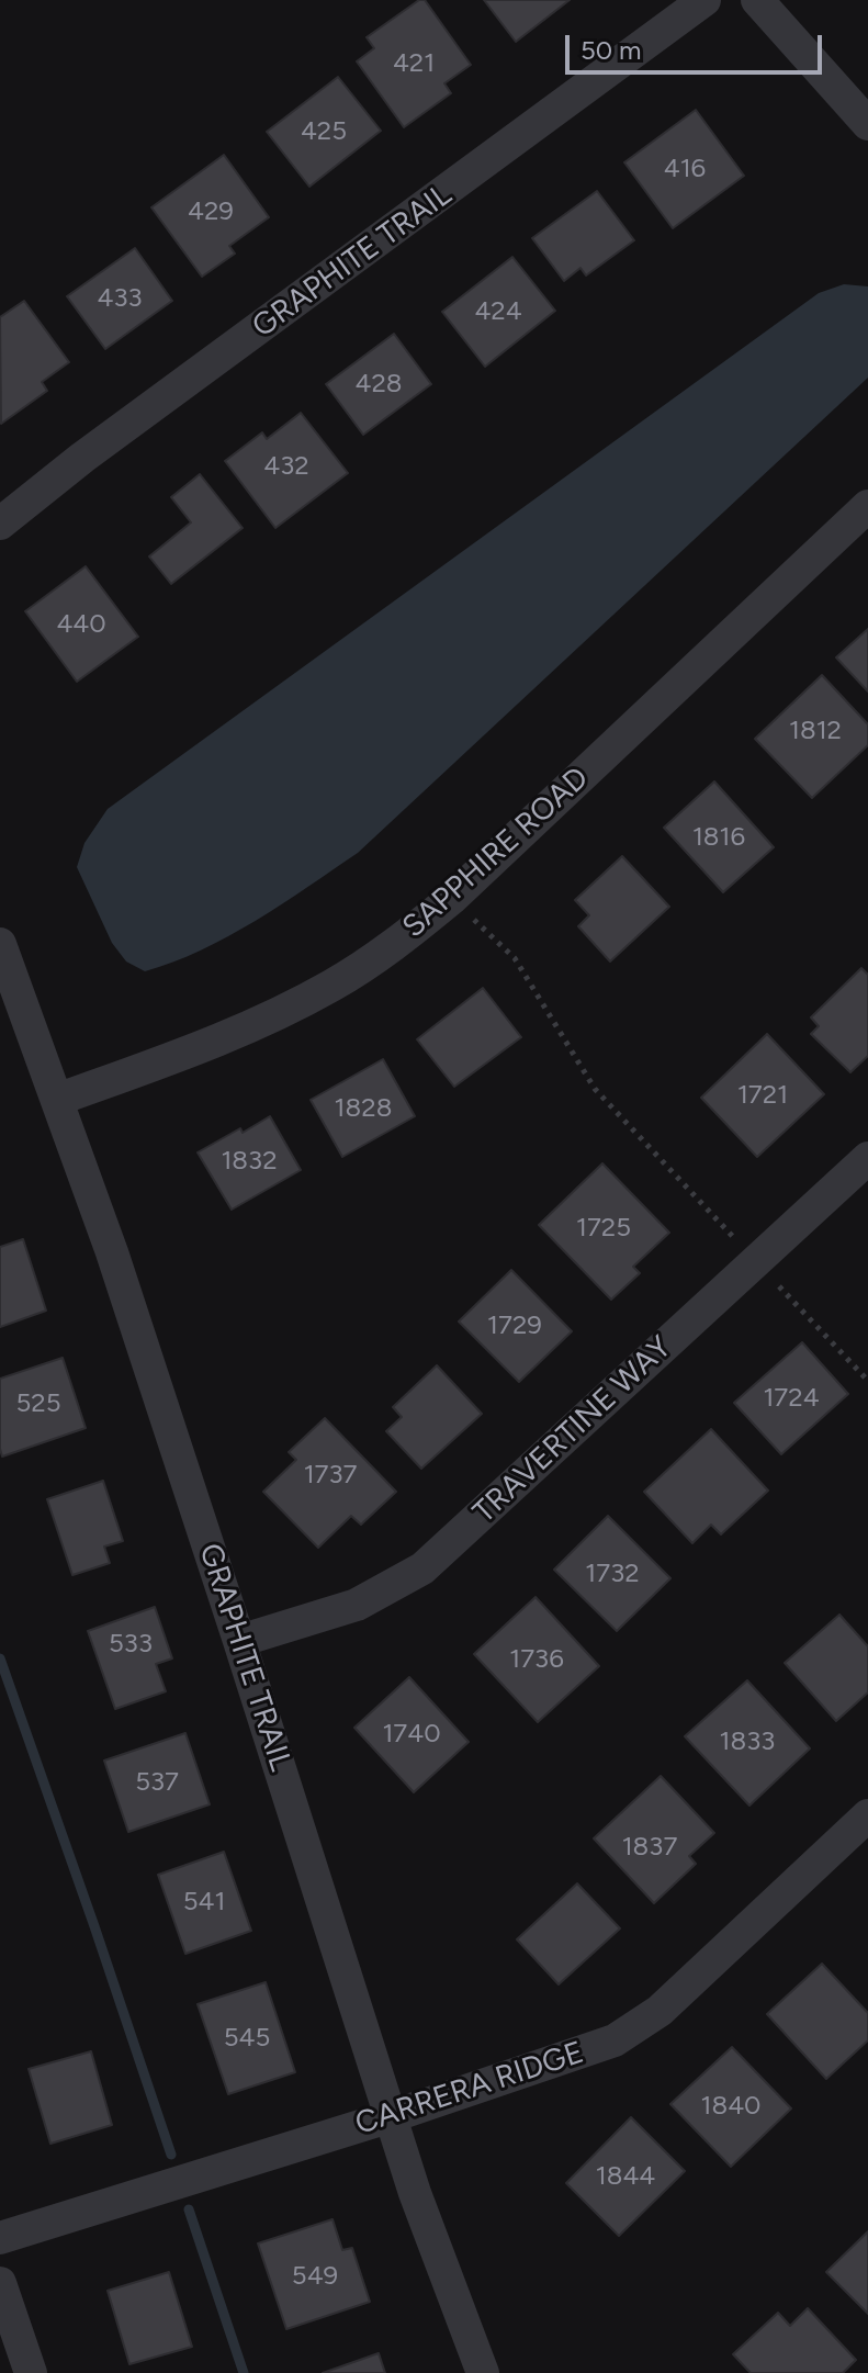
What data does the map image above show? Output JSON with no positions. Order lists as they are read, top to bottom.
{
  "streets": {
    "street": [
      "GRAPHITE TRAIL",
      "SAPPHIRE ROAD",
      "TRAVERTINE WAY",
      "CARRERA RIDGE"
    ]
  },
  "crossings": [
    ["GRAPHITE TRAIL", "SAPPHIRE ROAD"],
    ["GRAPHITE TRAIL", "TRAVERTINE WAY"],
    ["GRAPHITE TRAIL", "CARRERA RIDGE"]
  ],
  "house_numbers": [
    "421",
    "425",
    "416",
    "429",
    "433",
    "424",
    "428",
    "432",
    "440",
    "1812",
    "1816",
    "1721",
    "1828",
    "1832",
    "1725",
    "1729",
    "1724",
    "525",
    "1737",
    "1732",
    "533",
    "1736",
    "1740",
    "1833",
    "537",
    "1837",
    "541",
    "545",
    "1840",
    "1844",
    "549"
  ],
  "scale_bar": "50 m"
}
